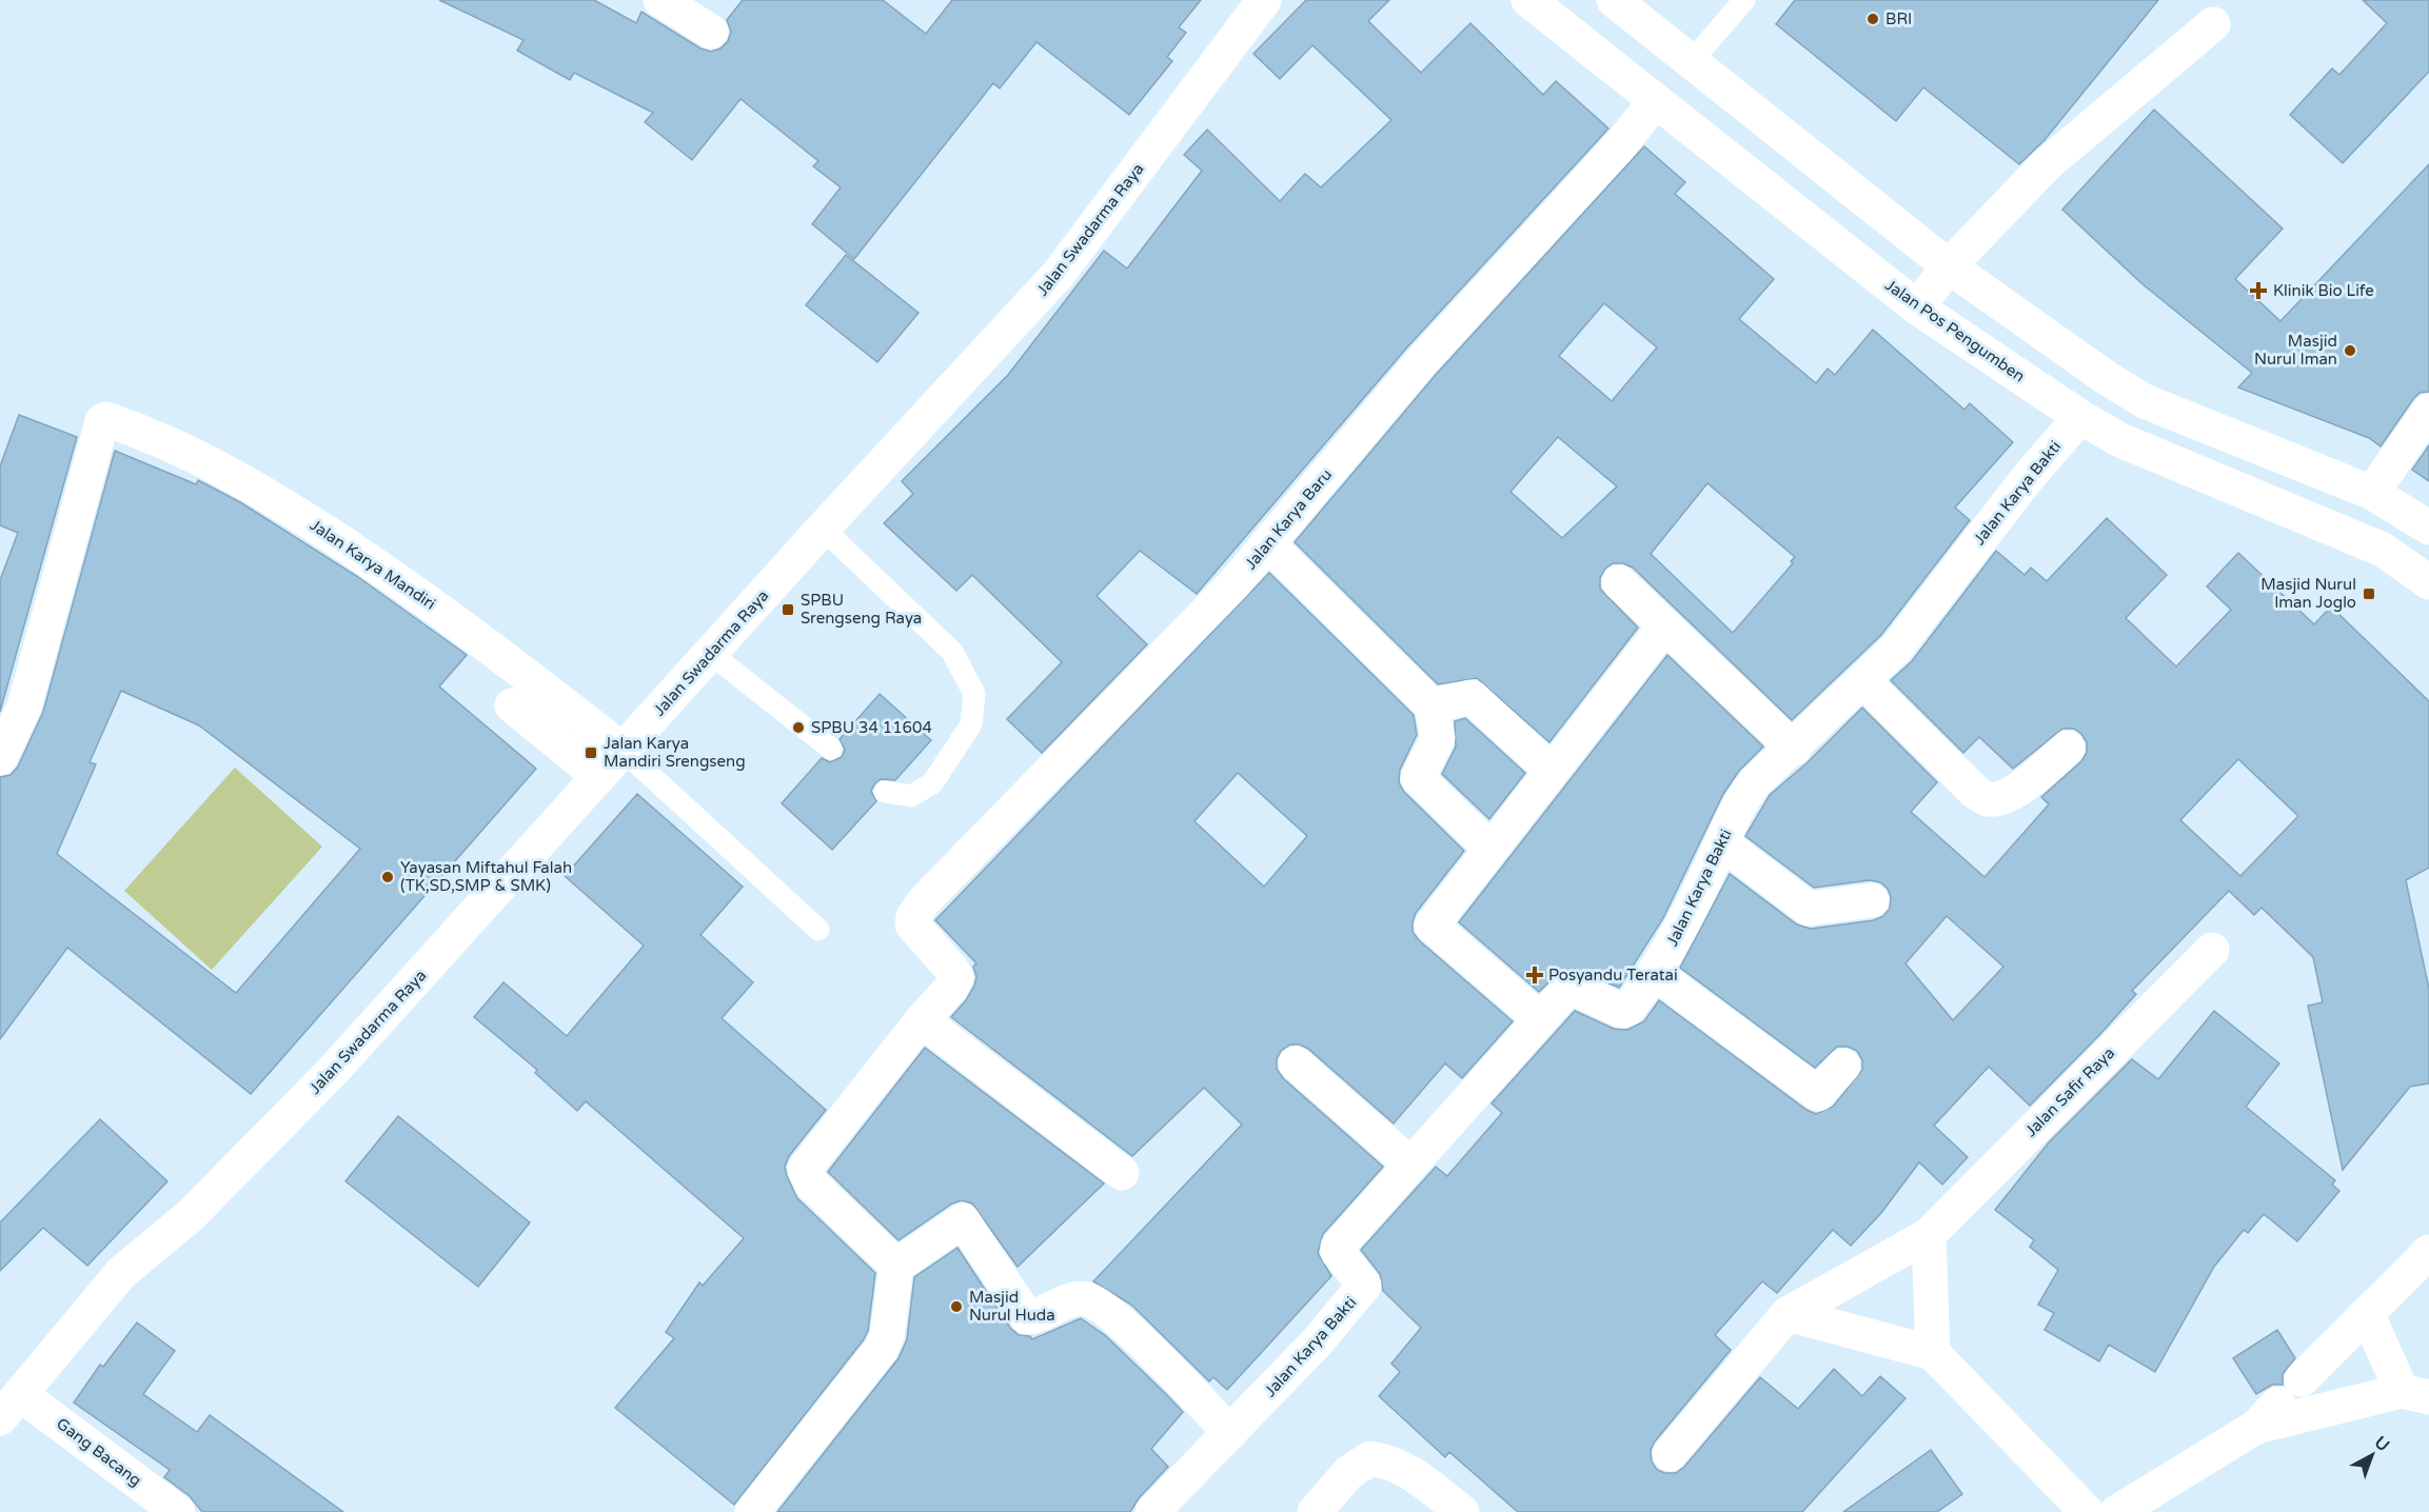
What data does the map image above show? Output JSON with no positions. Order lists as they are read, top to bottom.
{
  "streets": {
    "street": [
      "Jalan Swadarma Raya",
      "Jalan Pos Pengumben",
      "Jalan Karya Bakti",
      "Jalan Karya Baru",
      "Jalan Karya Mandiri",
      "Jalan Safir Raya",
      "Gang Bacang"
    ]
  },
  "crossings": [
    ["Jalan Swadarma Raya", "Jalan Karya Mandiri"],
    ["Jalan Swadarma Raya", "Gang Bacang"],
    ["Jalan Pos Pengumben", "Jalan Karya Bakti"],
    ["Jalan Pos Pengumben", "Jalan Karya Baru"]
  ],
  "places": {
    "other": [
      "BRI",
      "Masjid Nurul Iman",
      "SPBU 34 11604",
      "Yayasan Miftahul Falah (TK,SD,SMP & SMK)",
      "Masjid Nurul Huda"
    ],
    "health": ["Klinik Bio Life", "Posyandu Teratai"],
    "transit": ["Masjid Nurul Iman Joglo", "SPBU Srengseng Raya", "Jalan Karya Mandiri Srengseng"]
  },
  "north": "top right"
}
